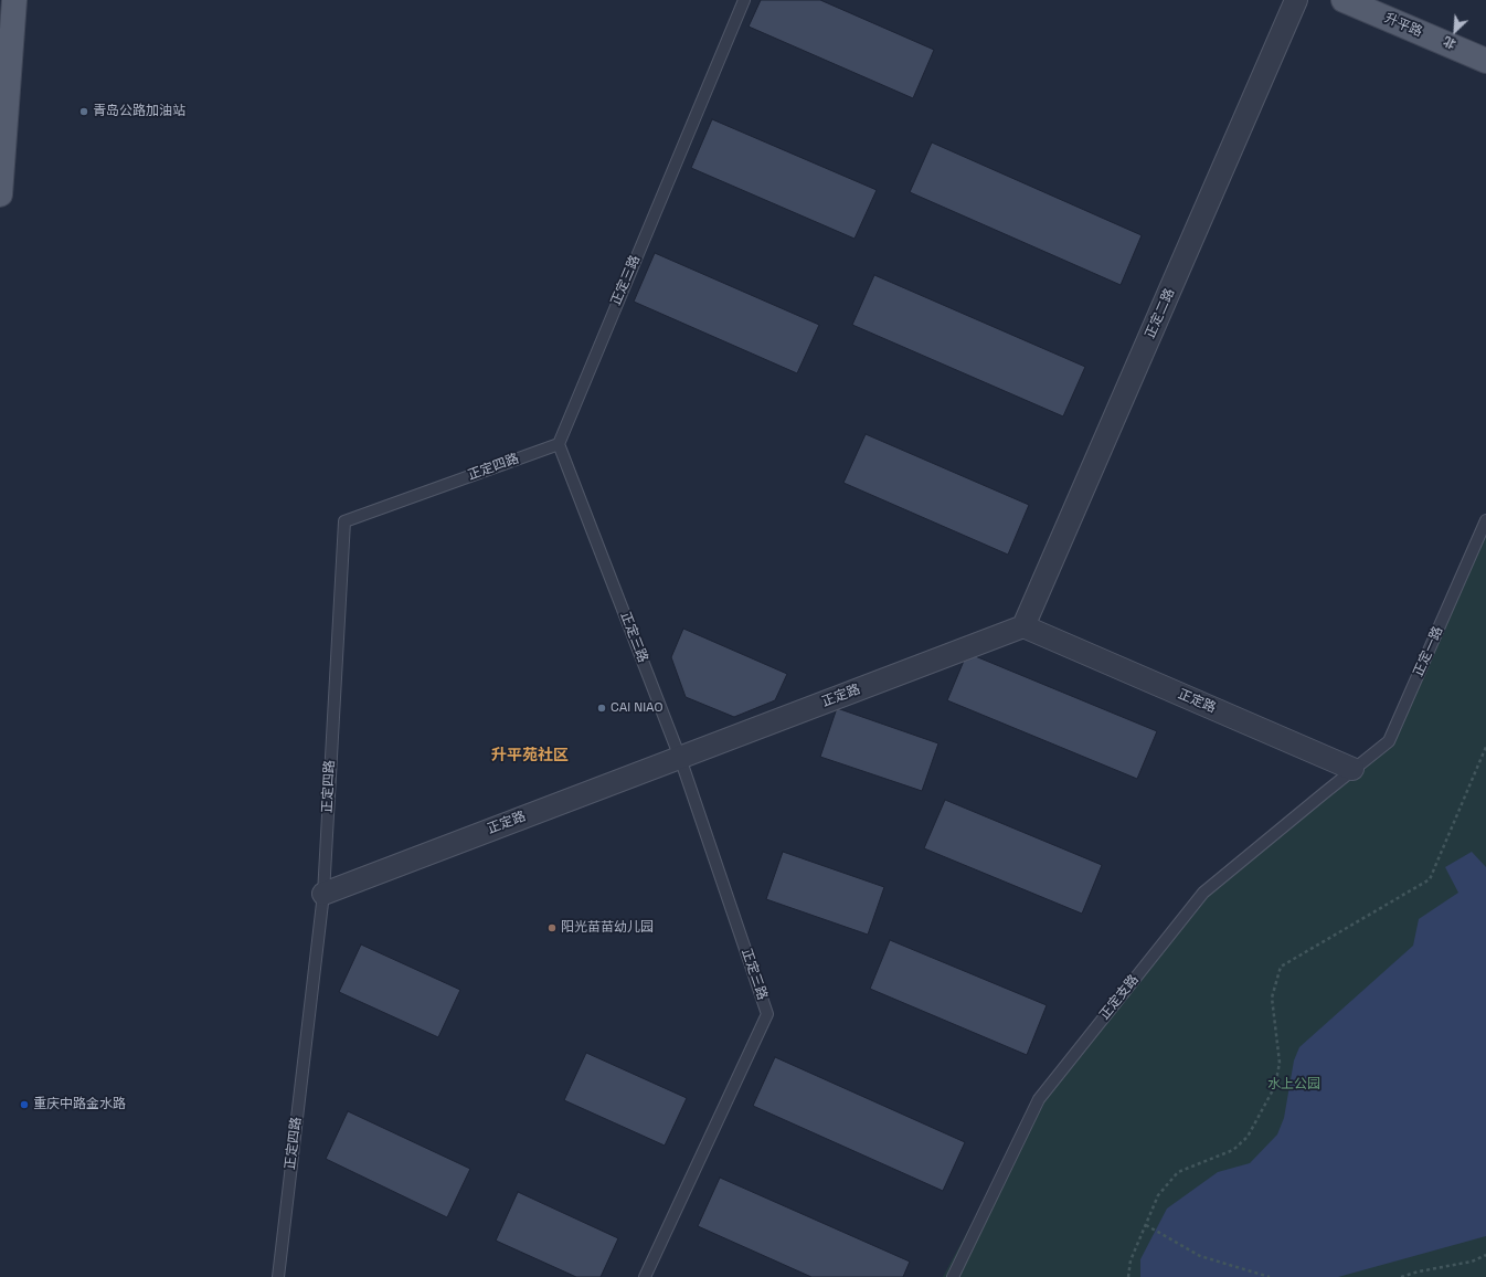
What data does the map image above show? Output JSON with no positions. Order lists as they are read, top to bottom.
{
  "streets": {
    "main road": ["升平路"],
    "street": ["正定二路", "正定路"],
    "lane": [
      "正定三路",
      "正定四路",
      "正定一路",
      "正定支路"
    ]
  },
  "crossings": [
    ["正定三路", "正定四路"],
    ["正定三路", "正定路"],
    ["正定二路", "正定路"],
    ["正定四路", "正定路"],
    ["正定一路", "正定路"],
    ["正定一路", "正定支路"],
    ["正定路", "正定支路"]
  ],
  "districts": ["升平苑社区"],
  "parks": ["水上公园"],
  "places": [
    "青岛公路加油站",
    "CAI NIAO",
    "阳光苗苗幼儿园",
    "重庆中路金水路"
  ],
  "north": "bottom left"
}
